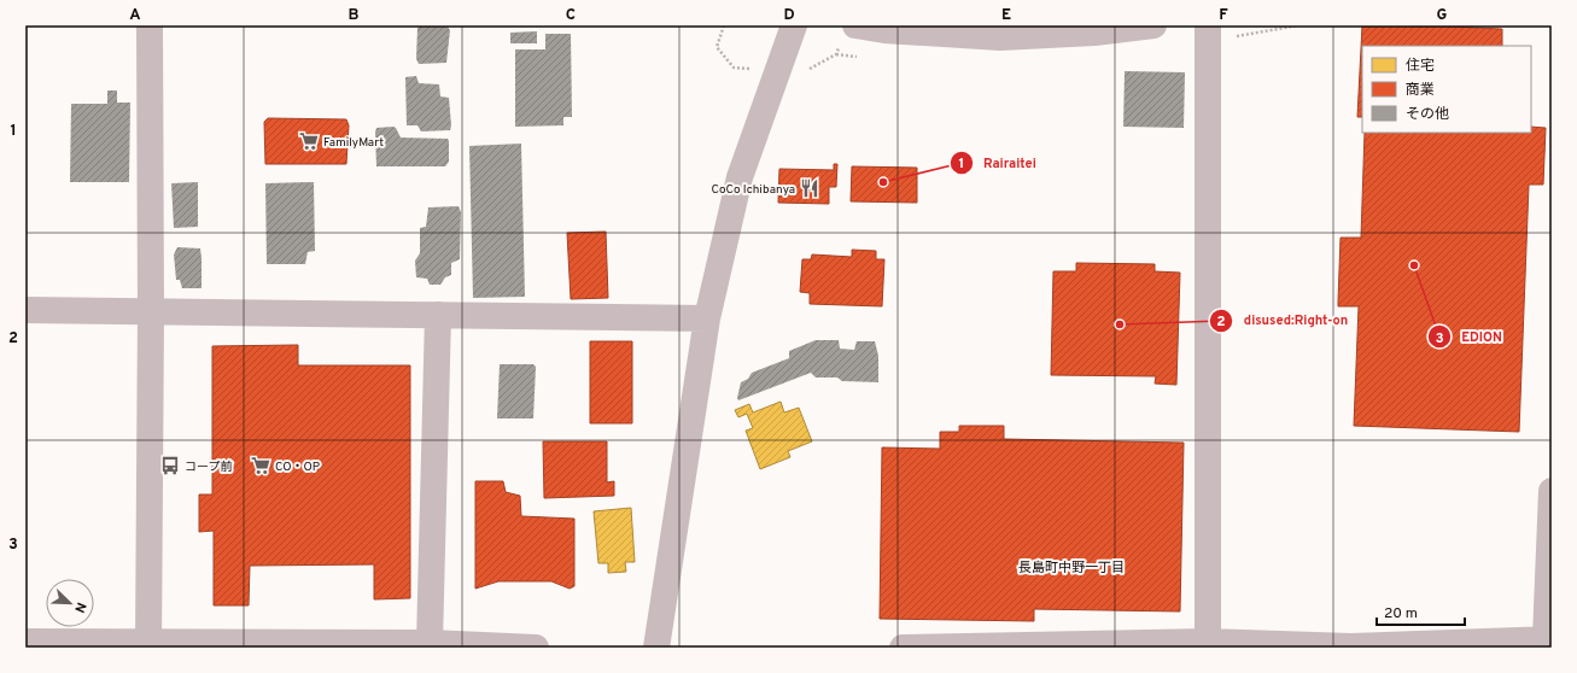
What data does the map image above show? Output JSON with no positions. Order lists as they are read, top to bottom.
{
  "districts": ["長島町中野一丁目"],
  "places": {
    "supermarket": ["FamilyMart", "CO・OP"],
    "other": ["Rairaitei", "EDION", "disused:Right-on"],
    "restaurant": ["CoCo Ichibanya"],
    "bus stop": ["コープ前"]
  },
  "legend": ["住宅", "商業", "その他"],
  "scale_bar": "20 m",
  "north": "bottom right",
  "grid": {
    "columns": [
      "A",
      "B",
      "C",
      "D",
      "E",
      "F",
      "G"
    ],
    "rows": ["1", "2", "3"]
  }
}
